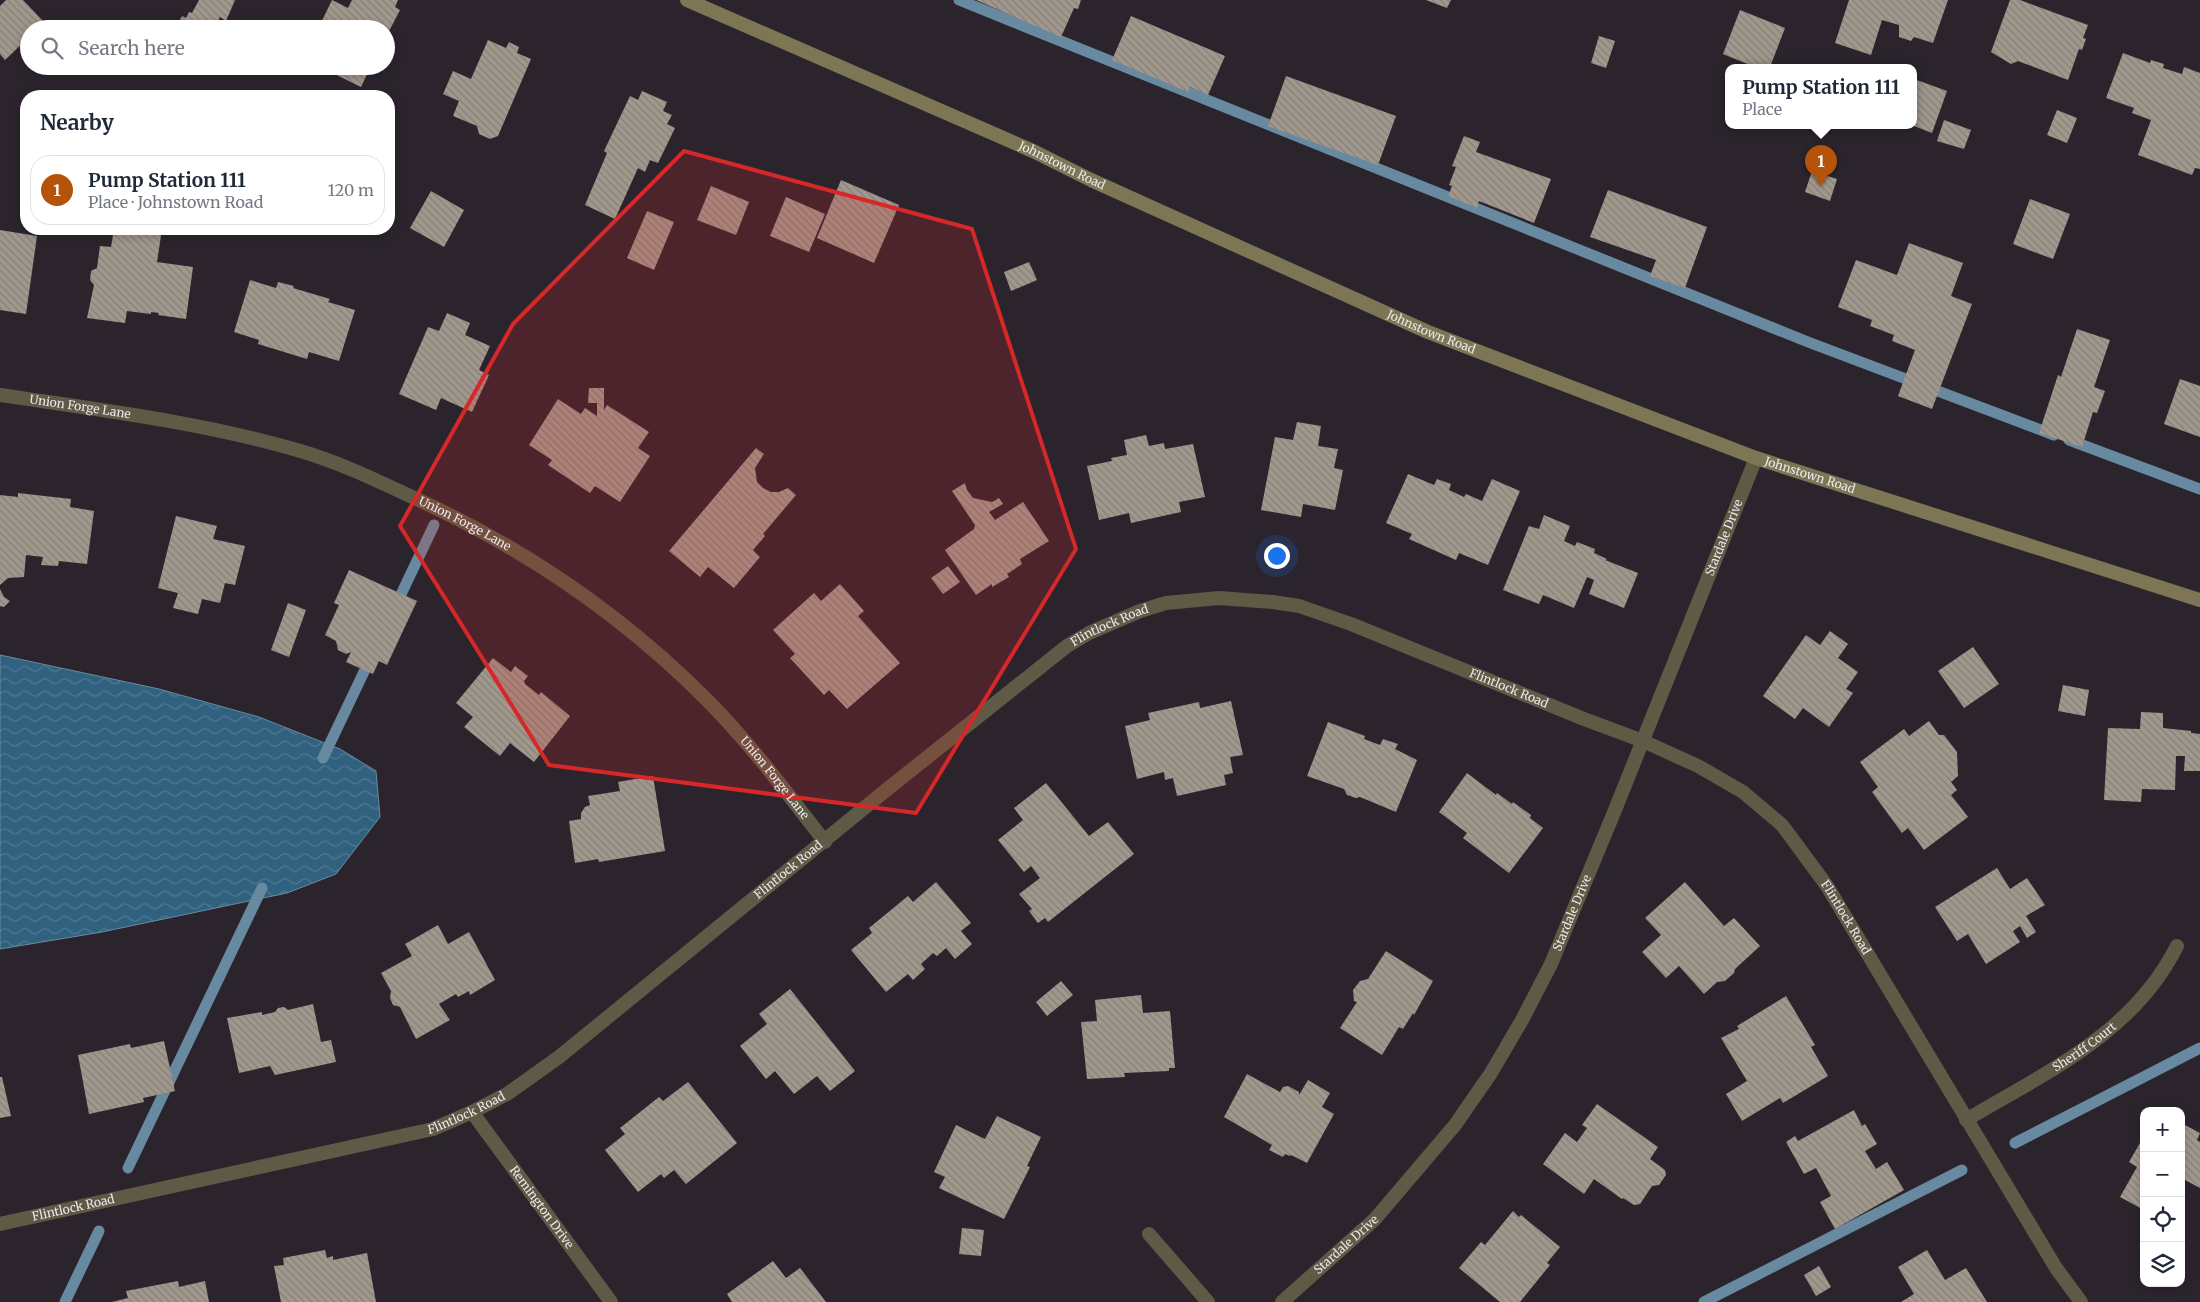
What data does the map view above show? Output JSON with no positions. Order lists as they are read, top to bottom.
{
  "streets": {
    "main road": ["Johnstown Road"],
    "street": [
      "Union Forge Lane",
      "Stardale Drive",
      "Flintlock Road",
      "Sheriff Court",
      "Remington Drive"
    ]
  },
  "crossings": [
    ["Johnstown Road", "Stardale Drive"],
    ["Union Forge Lane", "Flintlock Road"],
    ["Stardale Drive", "Flintlock Road"],
    ["Flintlock Road", "Sheriff Court"],
    ["Flintlock Road", "Remington Drive"]
  ],
  "page": {
    "search": "Search here",
    "popup": ["Pump Station 111", "Place"],
    "heading": "Nearby",
    "pins": "1",
    "list": [
      {
        "mark": "1",
        "name": "Pump Station 111",
        "note": "Place · Johnstown Road",
        "value": "120 m"
      }
    ],
    "map_buttons": ["+", "−"]
  }
}
